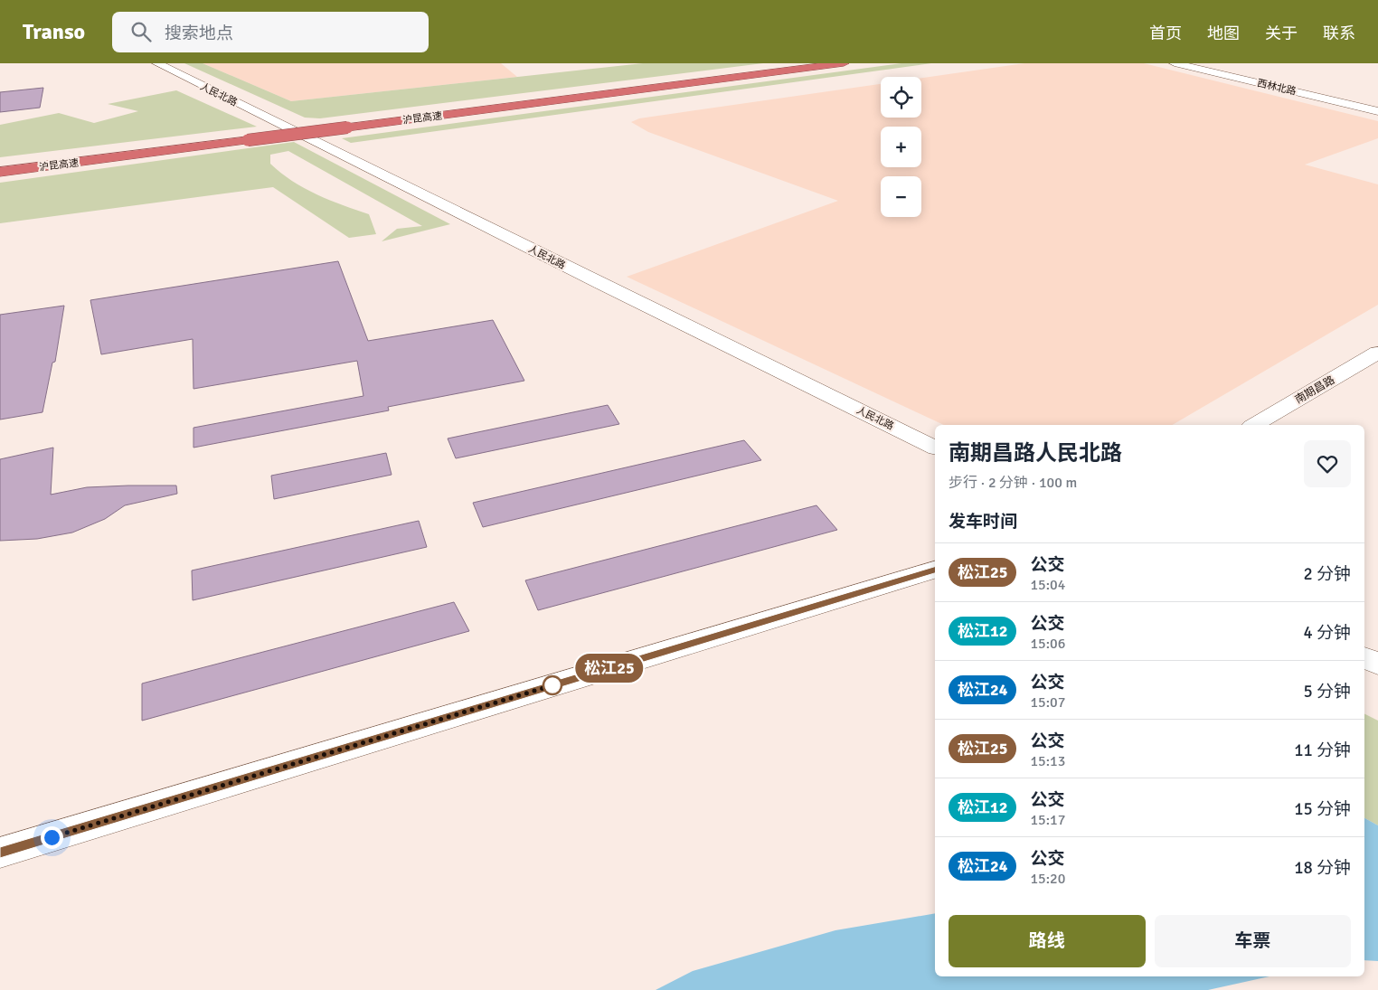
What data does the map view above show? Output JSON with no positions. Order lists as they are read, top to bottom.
{
  "streets": {
    "highway": ["沪昆高速"],
    "main road": ["西林北路", "人民北路", "南期昌路"]
  },
  "lines": ["bus line 松江25"],
  "page": {
    "header": "Transo",
    "search": "搜索地点",
    "nav": [
      "首页",
      "地图",
      "关于",
      "联系"
    ],
    "on_map": "松江25",
    "map_buttons": ["+", "−"],
    "heading": [
      ["南期昌路人民北路", "步行 · 2 分钟 · 100 m"],
      "发车时间"
    ],
    "list": [
      {
        "mark": "松江25",
        "name": "公交",
        "note": "15:04",
        "value": "2 分钟"
      },
      {
        "mark": "松江12",
        "name": "公交",
        "note": "15:06",
        "value": "4 分钟"
      },
      {
        "mark": "松江24",
        "name": "公交",
        "note": "15:07",
        "value": "5 分钟"
      },
      {
        "mark": "松江25",
        "name": "公交",
        "note": "15:13",
        "value": "11 分钟"
      },
      {
        "mark": "松江12",
        "name": "公交",
        "note": "15:17",
        "value": "15 分钟"
      },
      {
        "mark": "松江24",
        "name": "公交",
        "note": "15:20",
        "value": "18 分钟"
      }
    ],
    "buttons": ["路线", "车票"]
  }
}
